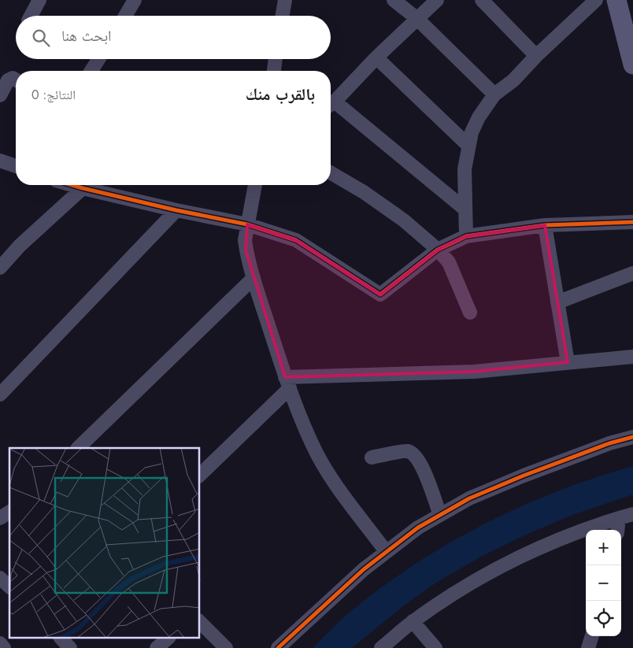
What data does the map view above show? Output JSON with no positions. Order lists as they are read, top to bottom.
{
  "page": {
    "search": "ابحث هنا",
    "heading": ["بالقرب منك", "النتائج: 0"],
    "map_buttons": ["+", "−"]
  }
}
